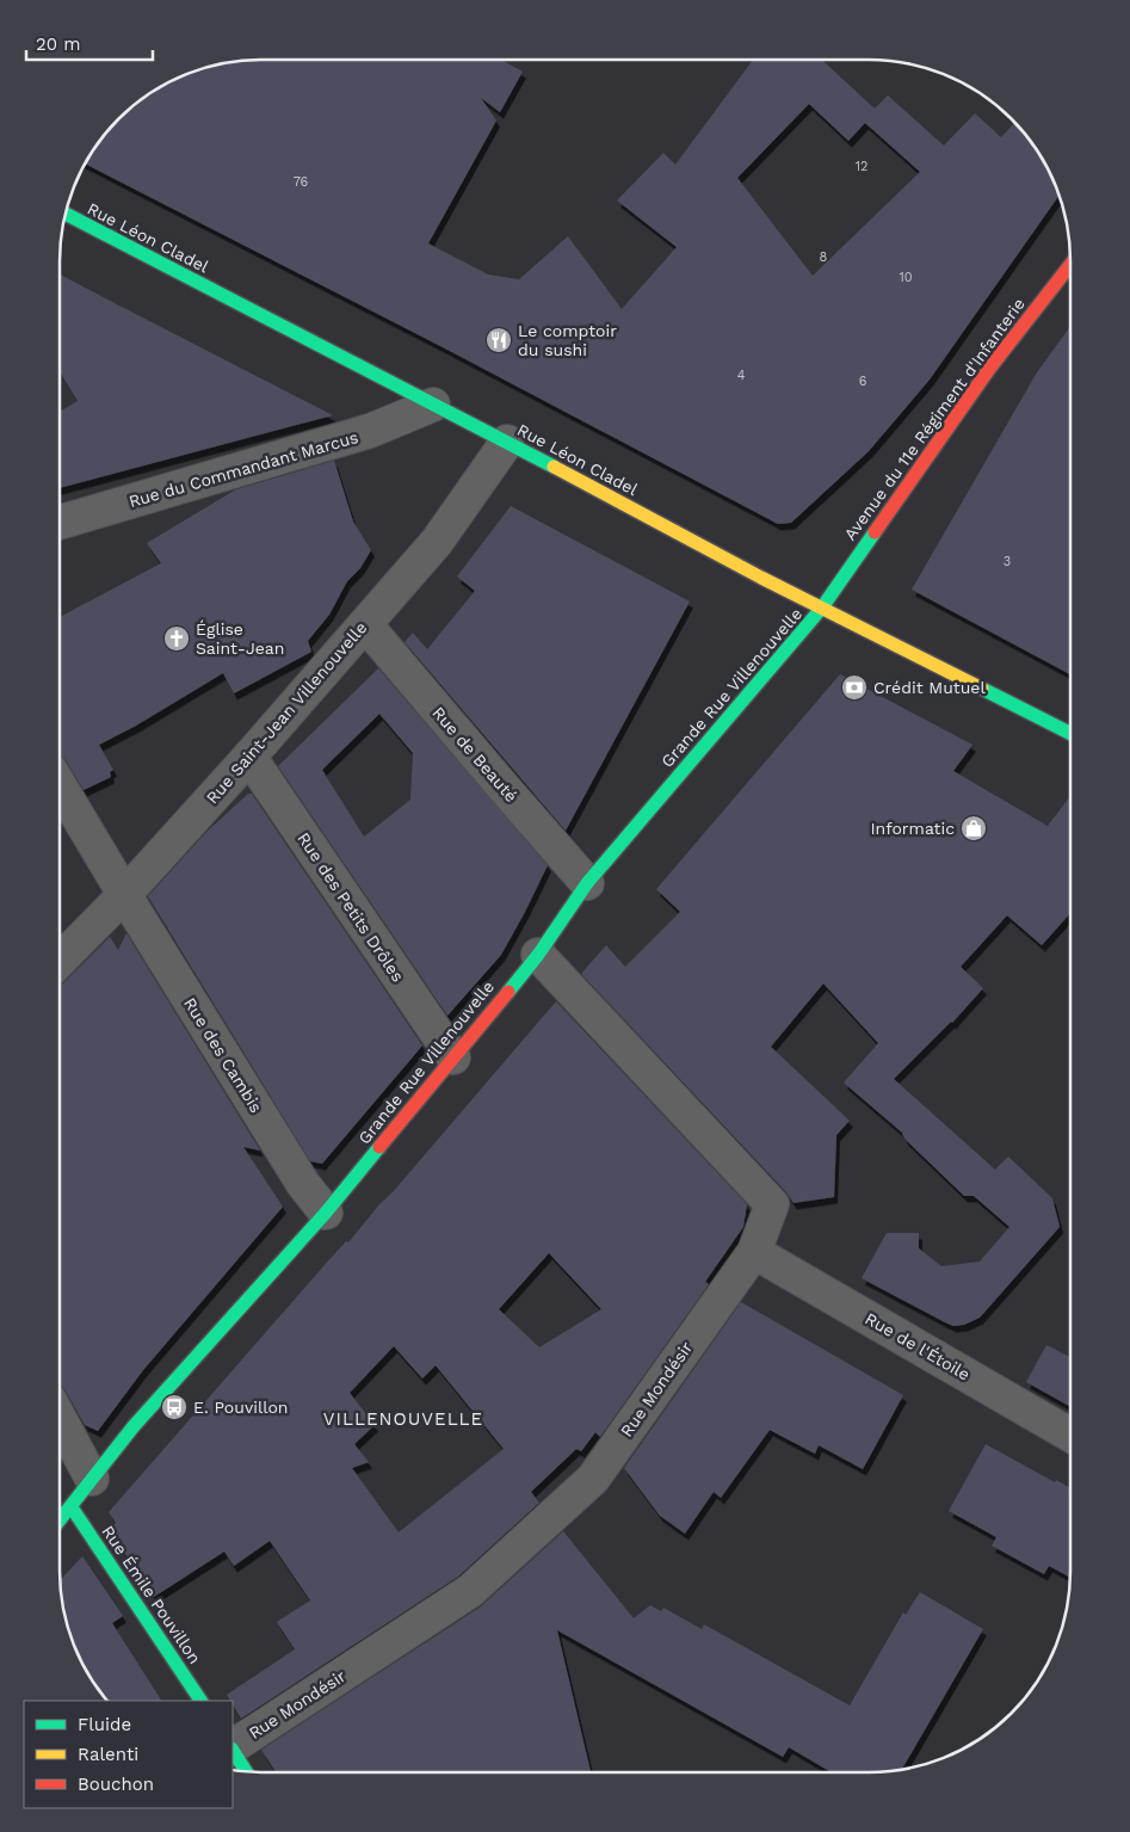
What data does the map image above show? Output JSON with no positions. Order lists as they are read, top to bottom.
{
  "streets": {
    "main road": [
      "Rue Léon Cladel",
      "Avenue du 11e Régiment d'Infanterie",
      "Grande Rue Villenouvelle",
      "Rue Émile Pouvillon"
    ],
    "street": [
      "Rue du Commandant Marcus",
      "Rue Saint-Jean Villenouvelle",
      "Rue de Beauté",
      "Rue des Petits Drôles",
      "Rue des Cambis",
      "Rue de l'Étoile",
      "Rue Mondésir"
    ]
  },
  "crossings": [
    ["Rue Léon Cladel", "Avenue du 11e Régiment d'Infanterie"],
    ["Rue Léon Cladel", "Rue du Commandant Marcus"],
    ["Rue Léon Cladel", "Grande Rue Villenouvelle"],
    ["Rue Léon Cladel", "Rue Saint-Jean Villenouvelle"],
    ["Avenue du 11e Régiment d'Infanterie", "Grande Rue Villenouvelle"],
    ["Grande Rue Villenouvelle", "Rue de Beauté"],
    ["Grande Rue Villenouvelle", "Rue des Petits Drôles"],
    ["Grande Rue Villenouvelle", "Rue des Cambis"],
    ["Grande Rue Villenouvelle", "Rue Mondésir"],
    ["Grande Rue Villenouvelle", "Rue Émile Pouvillon"],
    ["Rue Saint-Jean Villenouvelle", "Rue de Beauté"],
    ["Rue Saint-Jean Villenouvelle", "Rue des Petits Drôles"],
    ["Rue Saint-Jean Villenouvelle", "Rue des Cambis"],
    ["Rue de l'Étoile", "Rue Mondésir"]
  ],
  "districts": ["VILLENOUVELLE"],
  "places": {
    "restaurant": ["Le comptoir du sushi"],
    "church": ["Église Saint-Jean"],
    "bank": ["Crédit Mutuel"],
    "shop": ["Informatic"],
    "bus stop": ["E. Pouvillon"]
  },
  "house_numbers": [
    "12",
    "76",
    "8",
    "10",
    "4",
    "6",
    "3"
  ],
  "legend": ["Fluide", "Ralenti", "Bouchon"],
  "scale_bar": "20 m"
}
